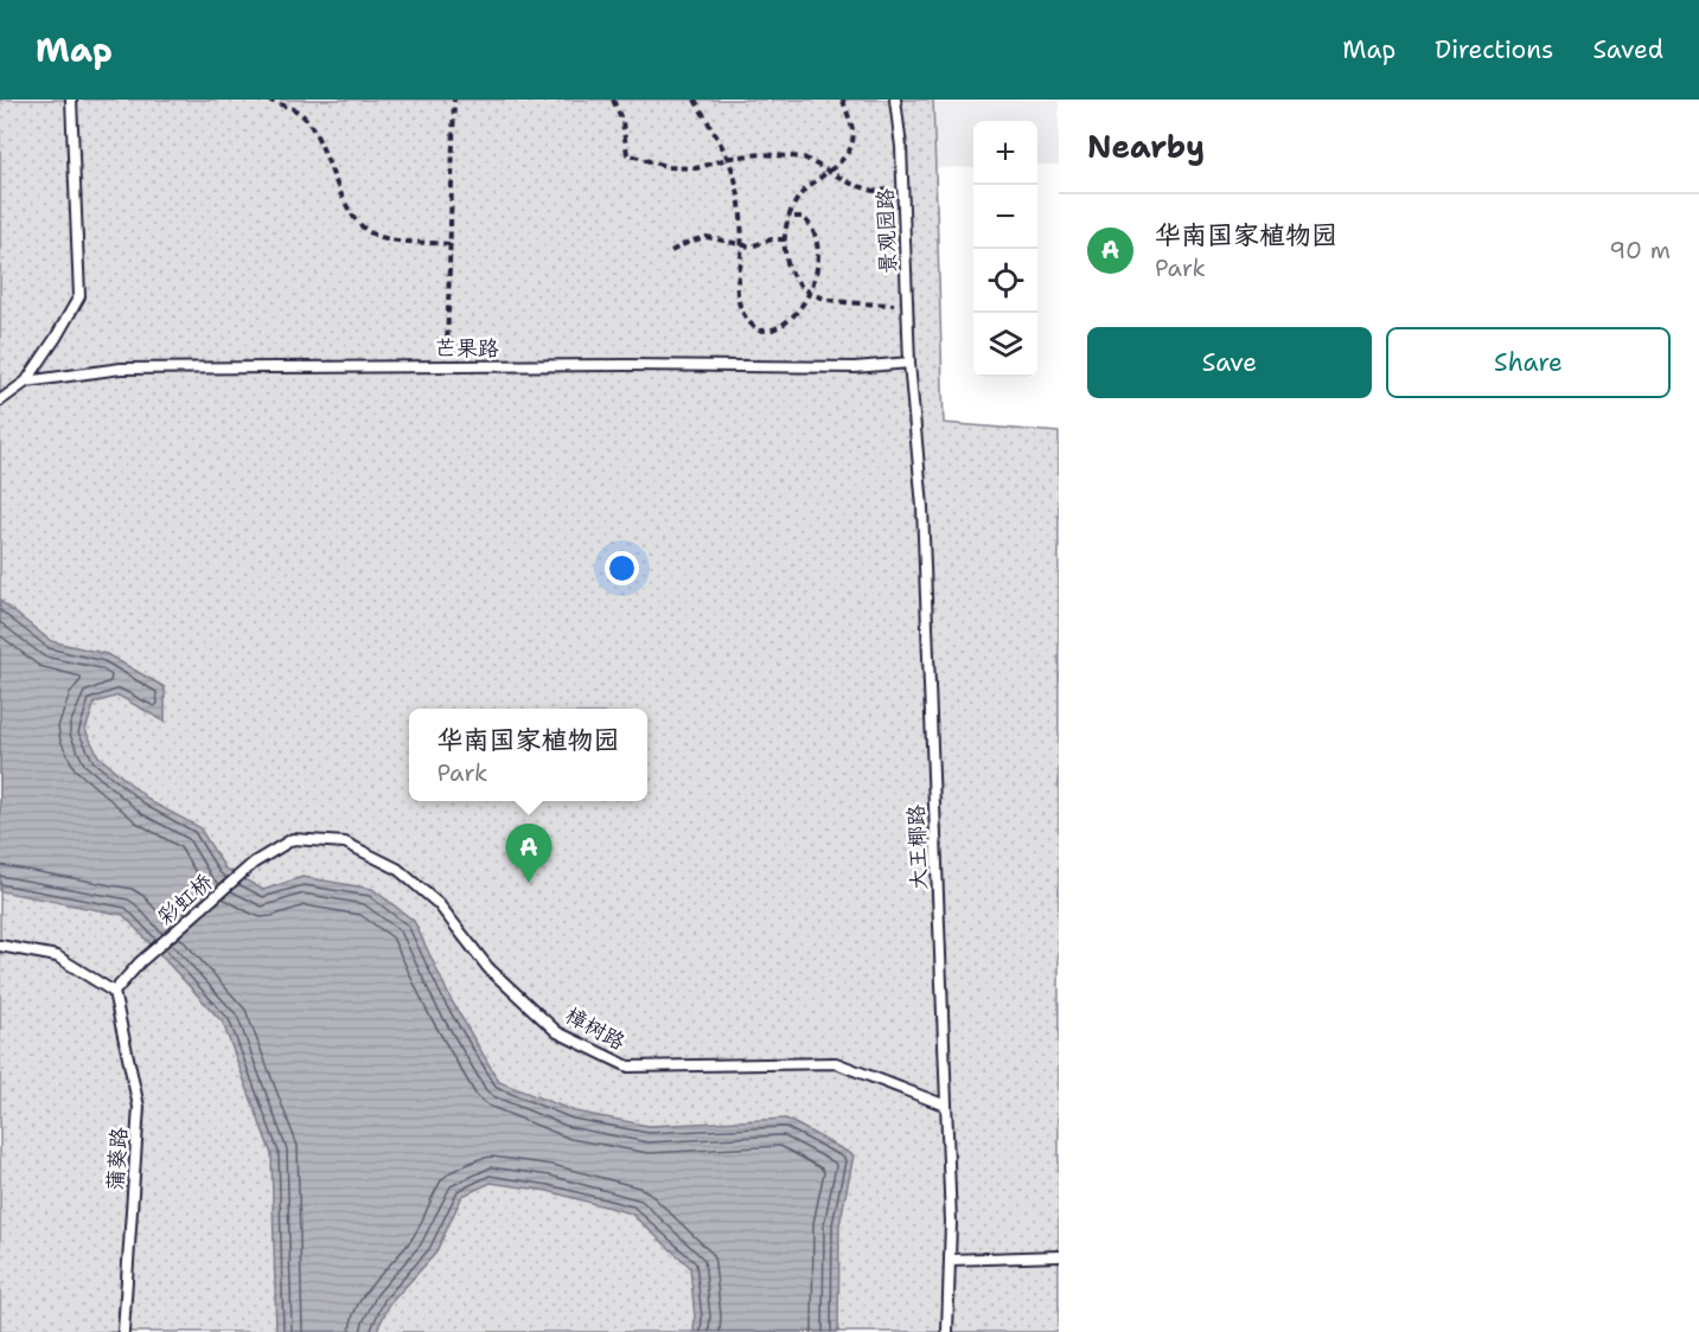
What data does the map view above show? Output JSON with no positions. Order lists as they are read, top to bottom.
{
  "streets": {
    "lane": [
      "景观园路",
      "芒果路",
      "大王椰路",
      "彩虹桥",
      "樟树路",
      "蒲葵路"
    ]
  },
  "crossings": [
    ["景观园路", "芒果路"],
    ["景观园路", "大王椰路"],
    ["芒果路", "大王椰路"],
    ["大王椰路", "樟树路"],
    ["彩虹桥", "樟树路"],
    ["彩虹桥", "蒲葵路"]
  ],
  "page": {
    "header": "Map",
    "nav": ["Map", "Directions", "Saved"],
    "heading": "Nearby",
    "map_buttons": ["+", "−"],
    "list": [
      {
        "mark": "A",
        "name": "华南国家植物园",
        "note": "Park",
        "value": "90 m"
      }
    ],
    "buttons": ["Save", "Share"],
    "popup": ["华南国家植物园", "Park"],
    "pins": "A"
  }
}
